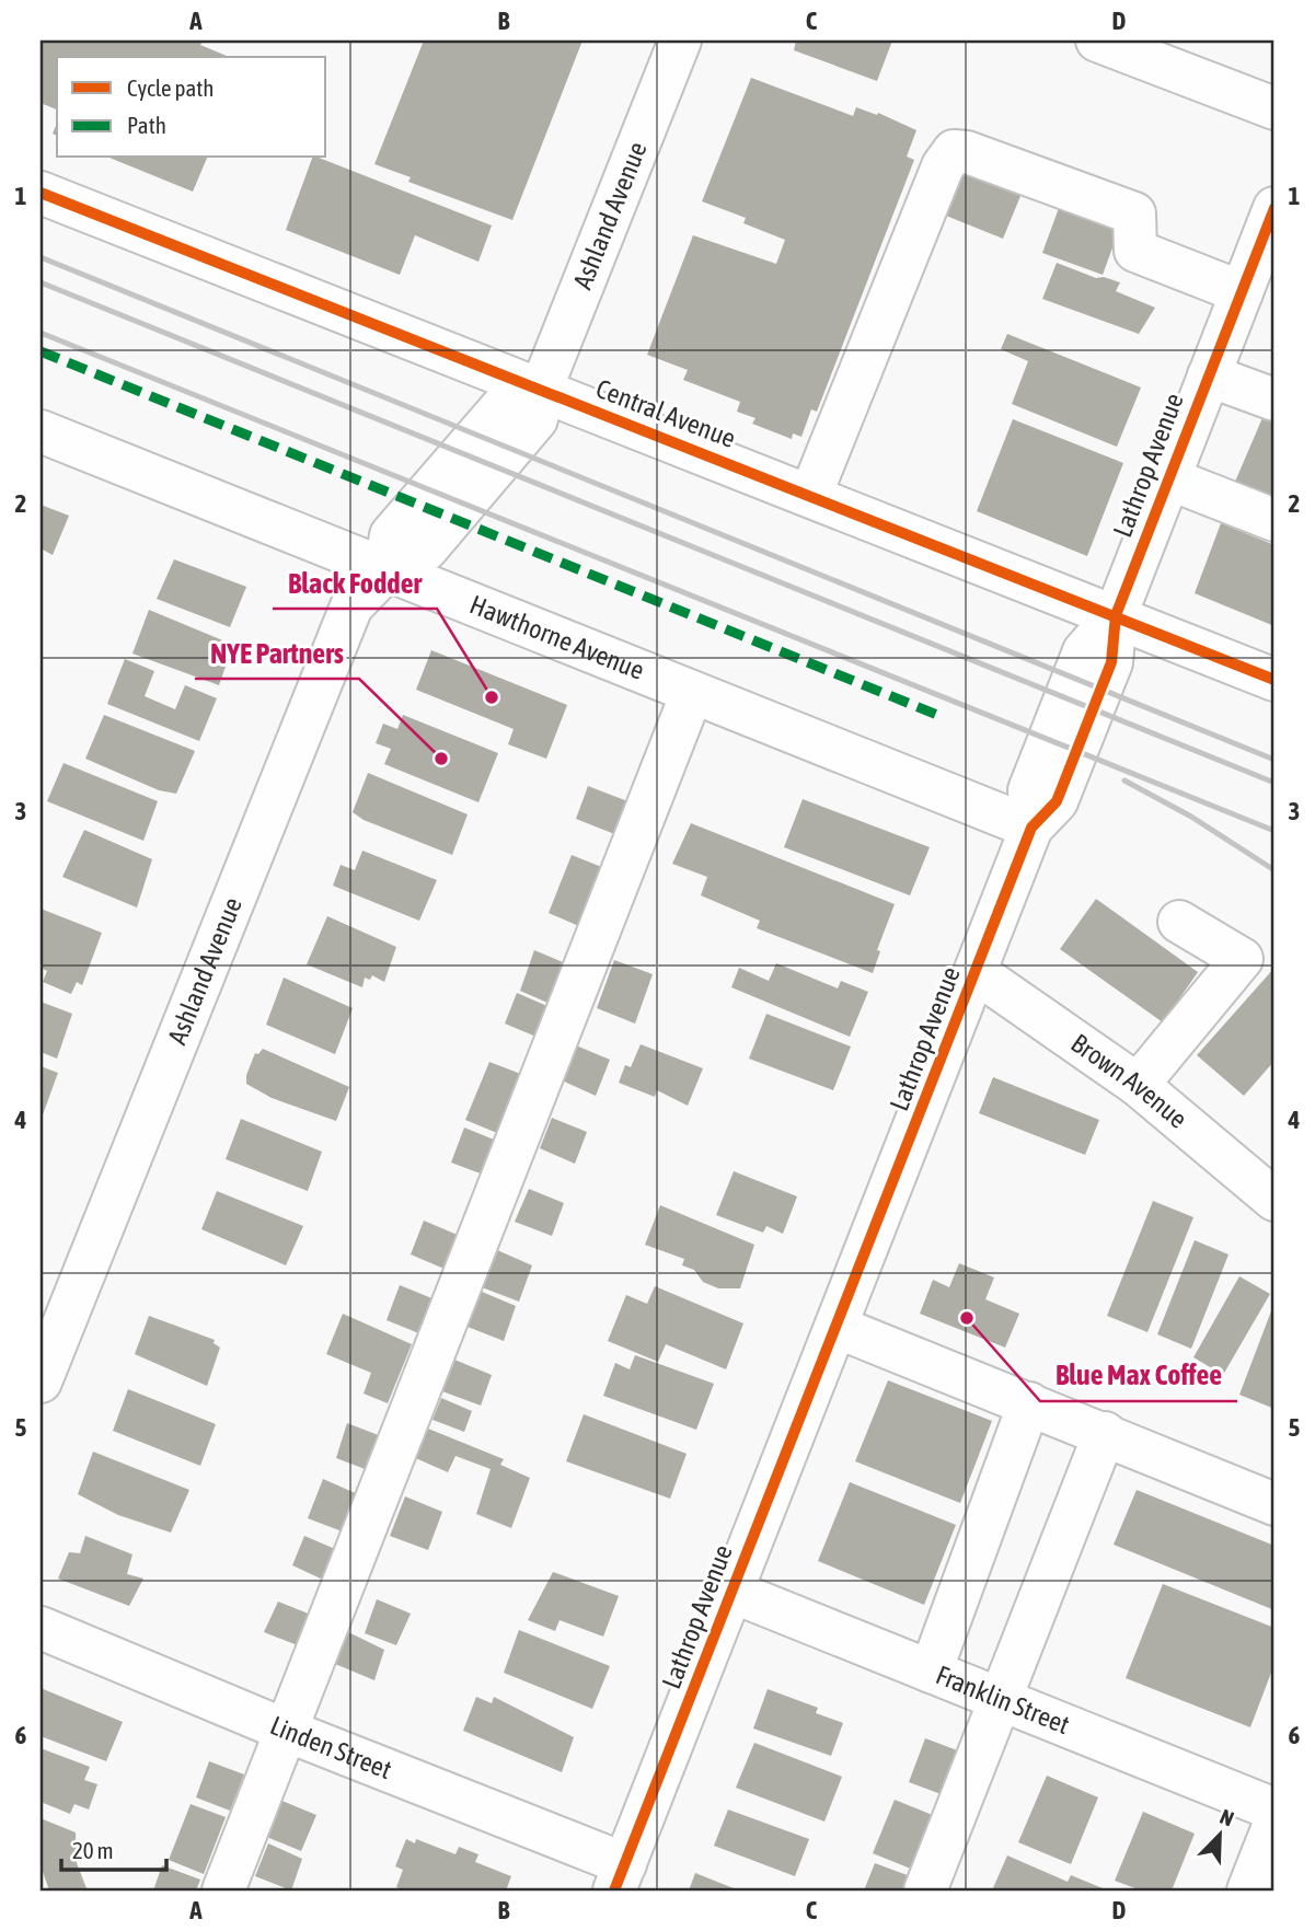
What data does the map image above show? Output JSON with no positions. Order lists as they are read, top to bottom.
{
  "streets": {
    "street": [
      "Ashland Avenue",
      "Central Avenue",
      "Lathrop Avenue",
      "Hawthorne Avenue",
      "Brown Avenue",
      "Franklin Street",
      "Linden Street"
    ]
  },
  "crossings": [
    ["Ashland Avenue", "Central Avenue"],
    ["Ashland Avenue", "Hawthorne Avenue"],
    ["Central Avenue", "Lathrop Avenue"],
    ["Lathrop Avenue", "Hawthorne Avenue"],
    ["Lathrop Avenue", "Brown Avenue"],
    ["Lathrop Avenue", "Franklin Street"],
    ["Lathrop Avenue", "Linden Street"]
  ],
  "places": ["Black Fodder", "NYE Partners", "Blue Max Coffee"],
  "legend": ["Cycle path", "Path"],
  "scale_bar": "20 m",
  "north": "top right",
  "grid": {
    "columns": [
      "A",
      "B",
      "C",
      "D"
    ],
    "rows": [
      "1",
      "2",
      "3",
      "4",
      "5",
      "6"
    ]
  }
}
